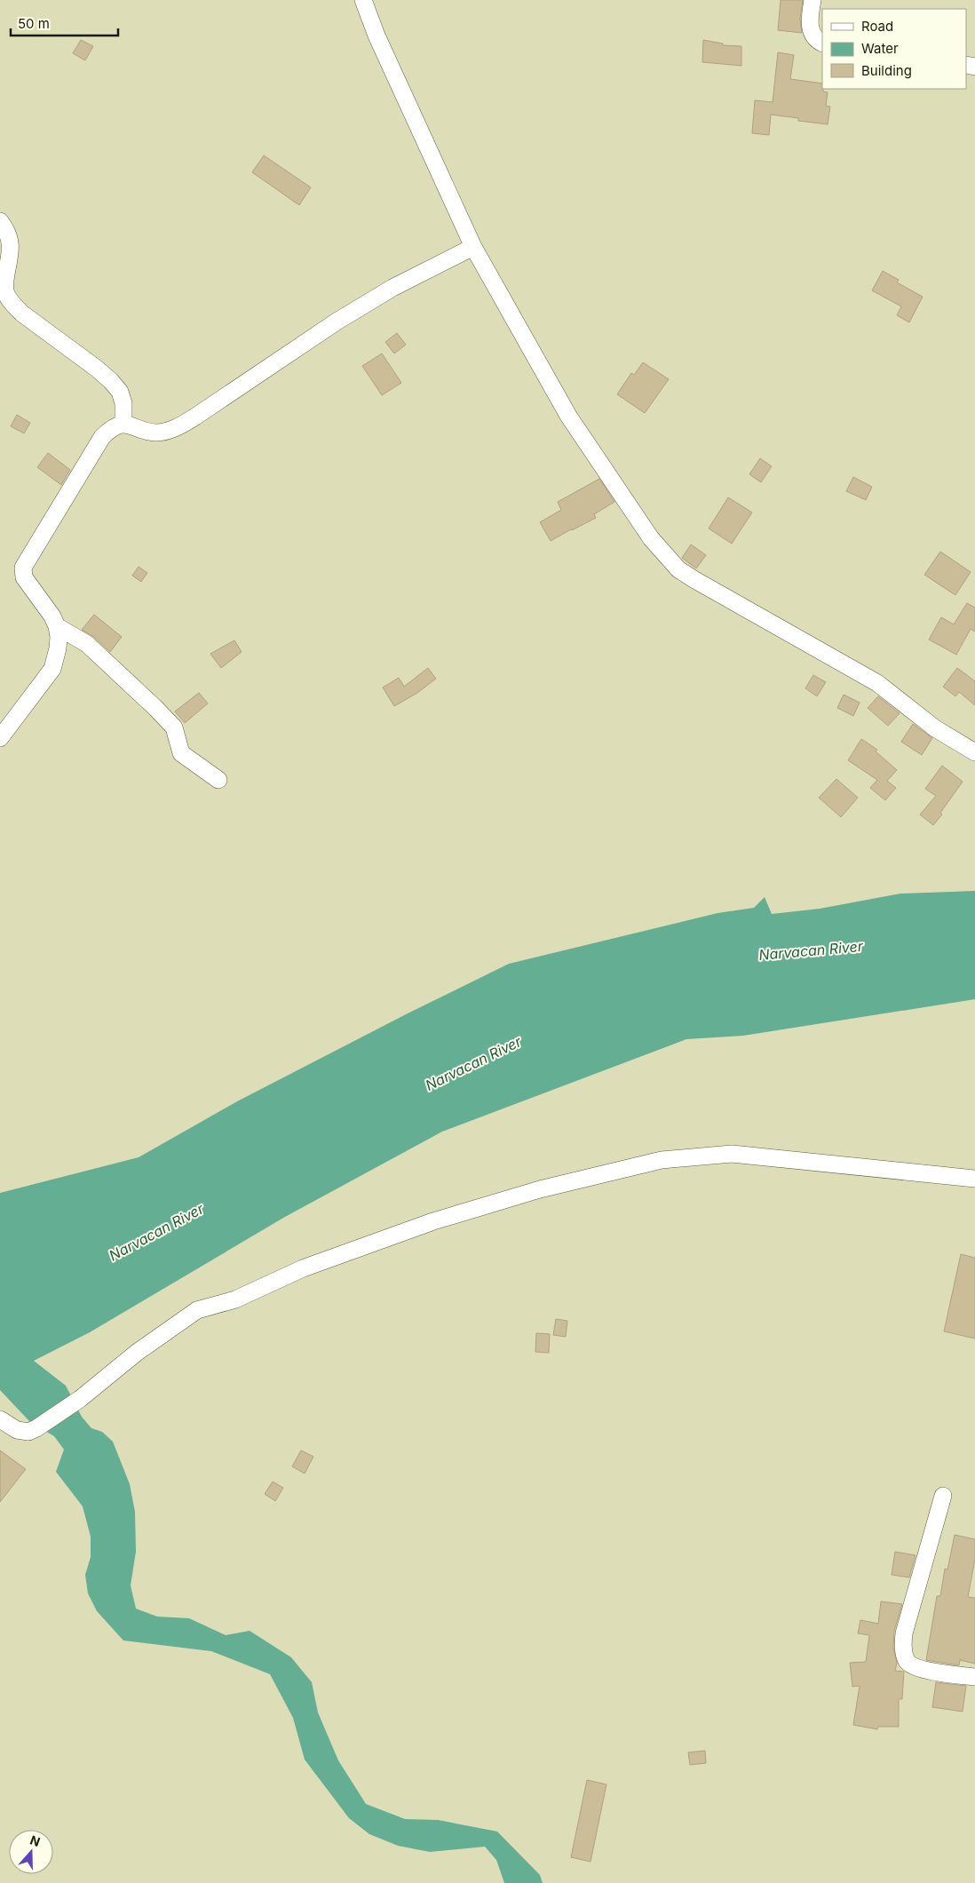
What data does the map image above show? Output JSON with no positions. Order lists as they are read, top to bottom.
{
  "water": ["Narvacan River"],
  "legend": ["Road", "Water", "Building"],
  "scale_bar": "50 m",
  "north": "top"
}
